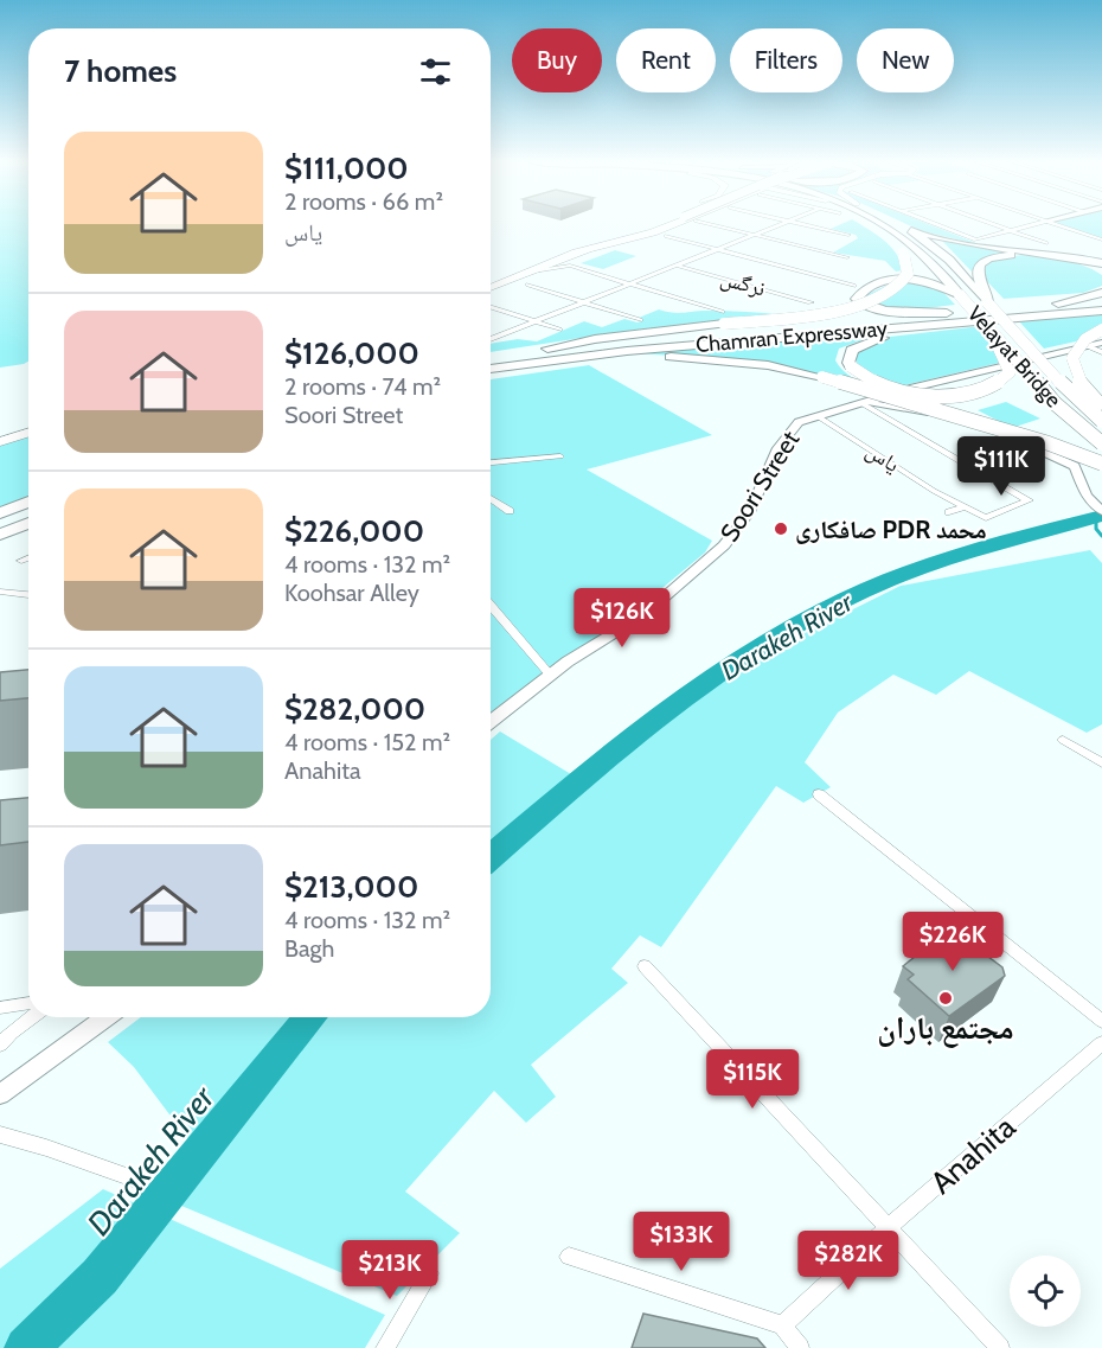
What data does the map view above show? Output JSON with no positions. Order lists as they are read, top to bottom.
{
  "streets": {
    "highway": ["Chamran Expressway", "Velayat Bridge"],
    "street": [
      "نرگس",
      "یاس",
      "Soori Street",
      "Anahita"
    ]
  },
  "crossings": [
    ["یاس", "Soori Street"]
  ],
  "water": ["Darakeh River"],
  "places": ["صافکاری PDR محمد", "مجتمع باران"],
  "page": {
    "chip": [
      "Buy",
      "Rent",
      "Filters",
      "New"
    ],
    "heading": "7 homes",
    "list": [
      {
        "name": "$111,000",
        "note": "2 rooms · 66 m² · یاس"
      },
      {
        "name": "$126,000",
        "note": "2 rooms · 74 m² · Soori Street"
      },
      {
        "name": "$226,000",
        "note": "4 rooms · 132 m² · Koohsar Alley"
      },
      {
        "name": "$282,000",
        "note": "4 rooms · 152 m² · Anahita"
      },
      {
        "name": "$213,000",
        "note": "4 rooms · 132 m² · Bagh"
      }
    ],
    "price": [
      "$111K",
      "$126K",
      "$226K",
      "$115K",
      "$133K",
      "$282K",
      "$213K"
    ]
  }
}
